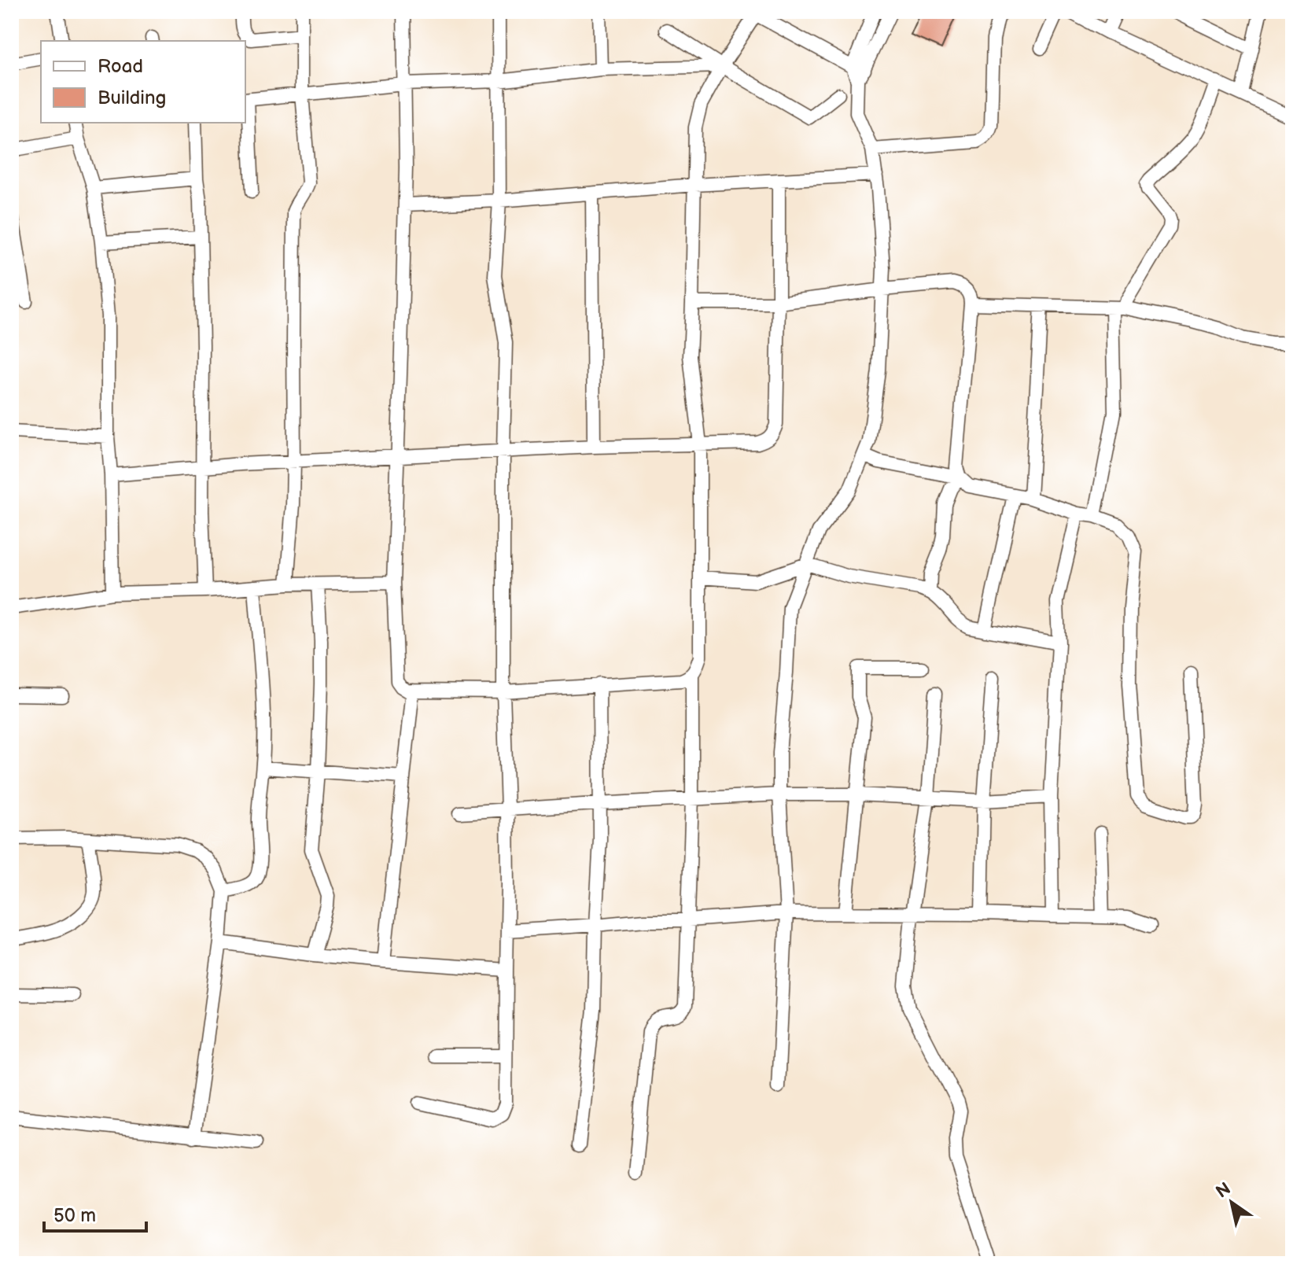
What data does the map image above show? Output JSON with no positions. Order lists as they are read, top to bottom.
{
  "legend": ["Road", "Building"],
  "scale_bar": "50 m",
  "north": "top left"
}
